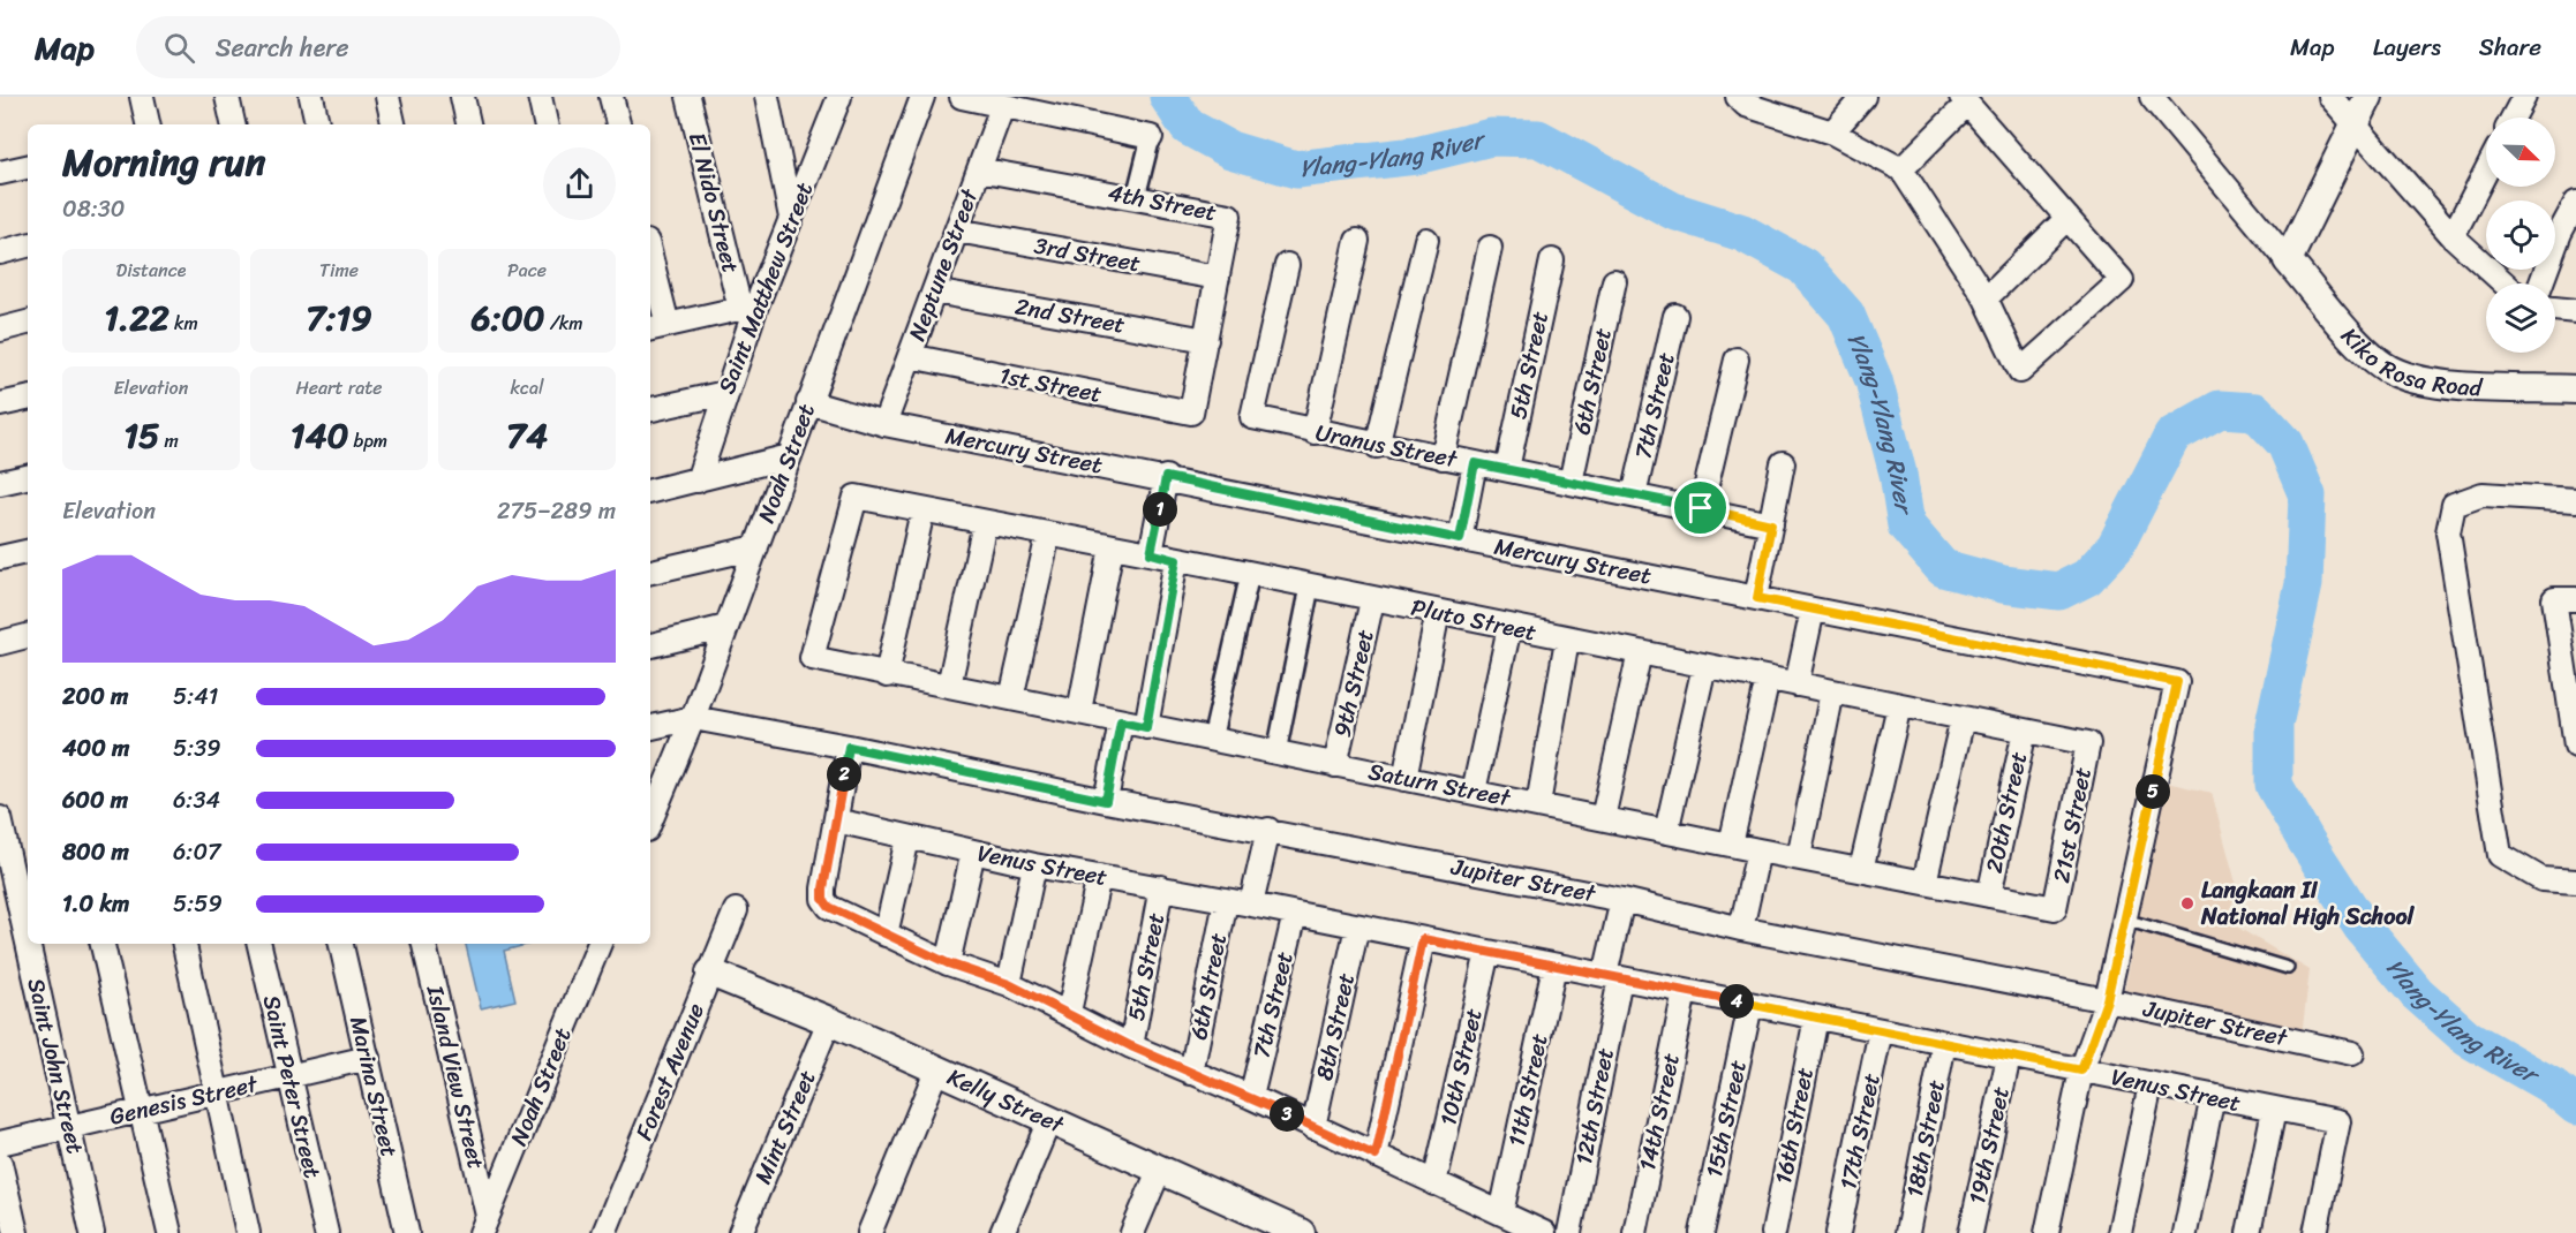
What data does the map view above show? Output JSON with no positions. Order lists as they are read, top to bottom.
{
  "streets": {
    "street": [
      "El Nido Street",
      "4th Street",
      "3rd Street",
      "Neptune Street",
      "Saint Matthew Street",
      "2nd Street",
      "Kiko Rosa Road",
      "5th Street",
      "6th Street",
      "1st Street",
      "7th Street",
      "Uranus Street",
      "Mercury Street",
      "Noah Street",
      "Pluto Street",
      "9th Street",
      "Saturn Street",
      "20th Street",
      "21st Street",
      "Venus Street",
      "Jupiter Street",
      "8th Street",
      "Saint John Street",
      "10th Street",
      "Forest Avenue",
      "Island View Street",
      "Saint Peter Street",
      "Marina Street",
      "11th Street",
      "Genesis Street",
      "Kelly Street",
      "12th Street",
      "14th Street",
      "15th Street",
      "16th Street",
      "Mint Street",
      "17th Street",
      "18th Street",
      "19th Street"
    ]
  },
  "crossings": [
    ["El Nido Street", "Saint Matthew Street"],
    ["4th Street", "3rd Street"],
    ["4th Street", "Neptune Street"],
    ["4th Street", "2nd Street"],
    ["4th Street", "1st Street"],
    ["3rd Street", "Neptune Street"],
    ["Neptune Street", "2nd Street"],
    ["Neptune Street", "1st Street"],
    ["Neptune Street", "Mercury Street"],
    ["5th Street", "Uranus Street"],
    ["5th Street", "Venus Street"],
    ["6th Street", "Uranus Street"],
    ["6th Street", "Venus Street"],
    ["7th Street", "Uranus Street"],
    ["7th Street", "Venus Street"],
    ["Mercury Street", "Noah Street"],
    ["Noah Street", "Jupiter Street"],
    ["Noah Street", "Island View Street"],
    ["Pluto Street", "9th Street"],
    ["Pluto Street", "Saturn Street"],
    ["Pluto Street", "20th Street"],
    ["Pluto Street", "21st Street"],
    ["9th Street", "Saturn Street"],
    ["Saturn Street", "20th Street"],
    ["Saturn Street", "21st Street"],
    ["Venus Street", "8th Street"],
    ["Venus Street", "10th Street"],
    ["Venus Street", "11th Street"],
    ["Venus Street", "12th Street"],
    ["Venus Street", "14th Street"],
    ["Venus Street", "15th Street"],
    ["Venus Street", "16th Street"],
    ["Venus Street", "17th Street"],
    ["Venus Street", "18th Street"],
    ["Venus Street", "19th Street"],
    ["Jupiter Street", "12th Street"],
    ["Saint John Street", "Genesis Street"],
    ["Forest Avenue", "Kelly Street"],
    ["Saint Peter Street", "Genesis Street"],
    ["Marina Street", "Genesis Street"],
    ["Kelly Street", "Mint Street"]
  ],
  "water": ["Ylang-Ylang River"],
  "places": ["Langkaan II National High School"],
  "north": "bottom right",
  "page": {
    "header": "Map",
    "search": "Search here",
    "nav": ["Map", "Layers", "Share"],
    "heading": ["Morning run", "08:30"],
    "stats": [
      ["Distance", "1.22 km"],
      ["Time", "7:19"],
      ["Pace", "6:00 /km"],
      ["Elevation", "15 m"],
      ["Heart rate", "140 bpm"],
      ["kcal", "74"]
    ],
    "chart": ["Elevation", "275–289 m"],
    "pins": [
      "1",
      "2",
      "5",
      "4",
      "3"
    ],
    "list": [
      {
        "name": "200 m",
        "note": "5:41"
      },
      {
        "name": "400 m",
        "note": "5:39"
      },
      {
        "name": "600 m",
        "note": "6:34"
      },
      {
        "name": "800 m",
        "note": "6:07"
      },
      {
        "name": "1.0 km",
        "note": "5:59"
      }
    ]
  }
}
